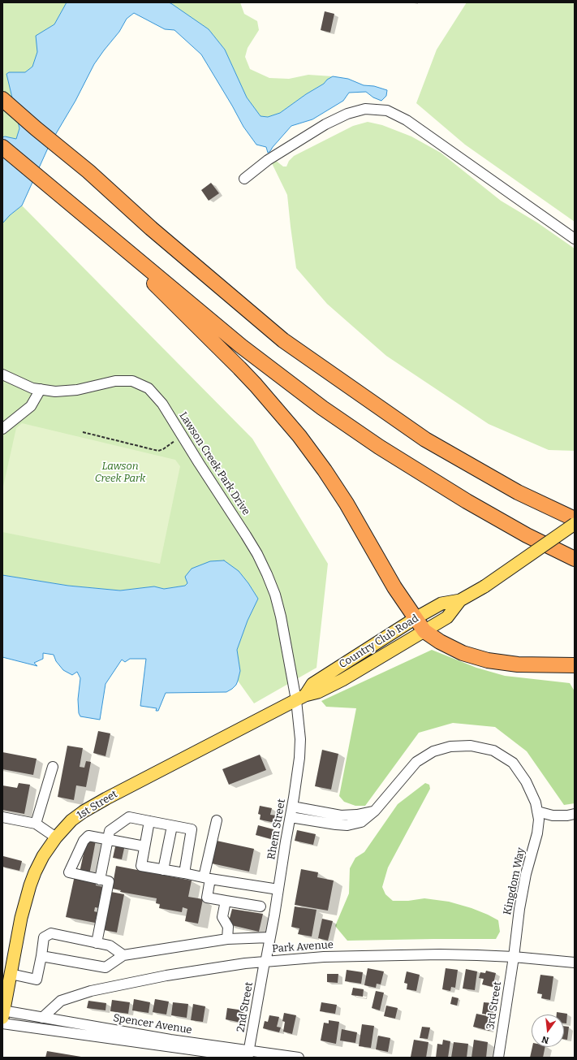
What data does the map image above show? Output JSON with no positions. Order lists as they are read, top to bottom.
{
  "streets": {
    "main road": ["Country Club Road", "1st Street"],
    "street": [
      "Lawson Creek Park Drive",
      "Rhem Street",
      "Kingdom Way",
      "Park Avenue",
      "3rd Street",
      "2nd Street",
      "Spencer Avenue"
    ]
  },
  "crossings": [
    ["Lawson Creek Park Drive", "Country Club Road"],
    ["Lawson Creek Park Drive", "1st Street"],
    ["Lawson Creek Park Drive", "Rhem Street"],
    ["Country Club Road", "1st Street"],
    ["Country Club Road", "Rhem Street"],
    ["1st Street", "Rhem Street"],
    ["1st Street", "Spencer Avenue"],
    ["Rhem Street", "Kingdom Way"],
    ["Rhem Street", "Park Avenue"],
    ["Rhem Street", "2nd Street"],
    ["Kingdom Way", "Park Avenue"],
    ["Kingdom Way", "3rd Street"],
    ["Park Avenue", "3rd Street"],
    ["Park Avenue", "2nd Street"],
    ["Park Avenue", "Spencer Avenue"],
    ["2nd Street", "Spencer Avenue"]
  ],
  "parks": ["Lawson Creek Park"],
  "north": "bottom"
}
